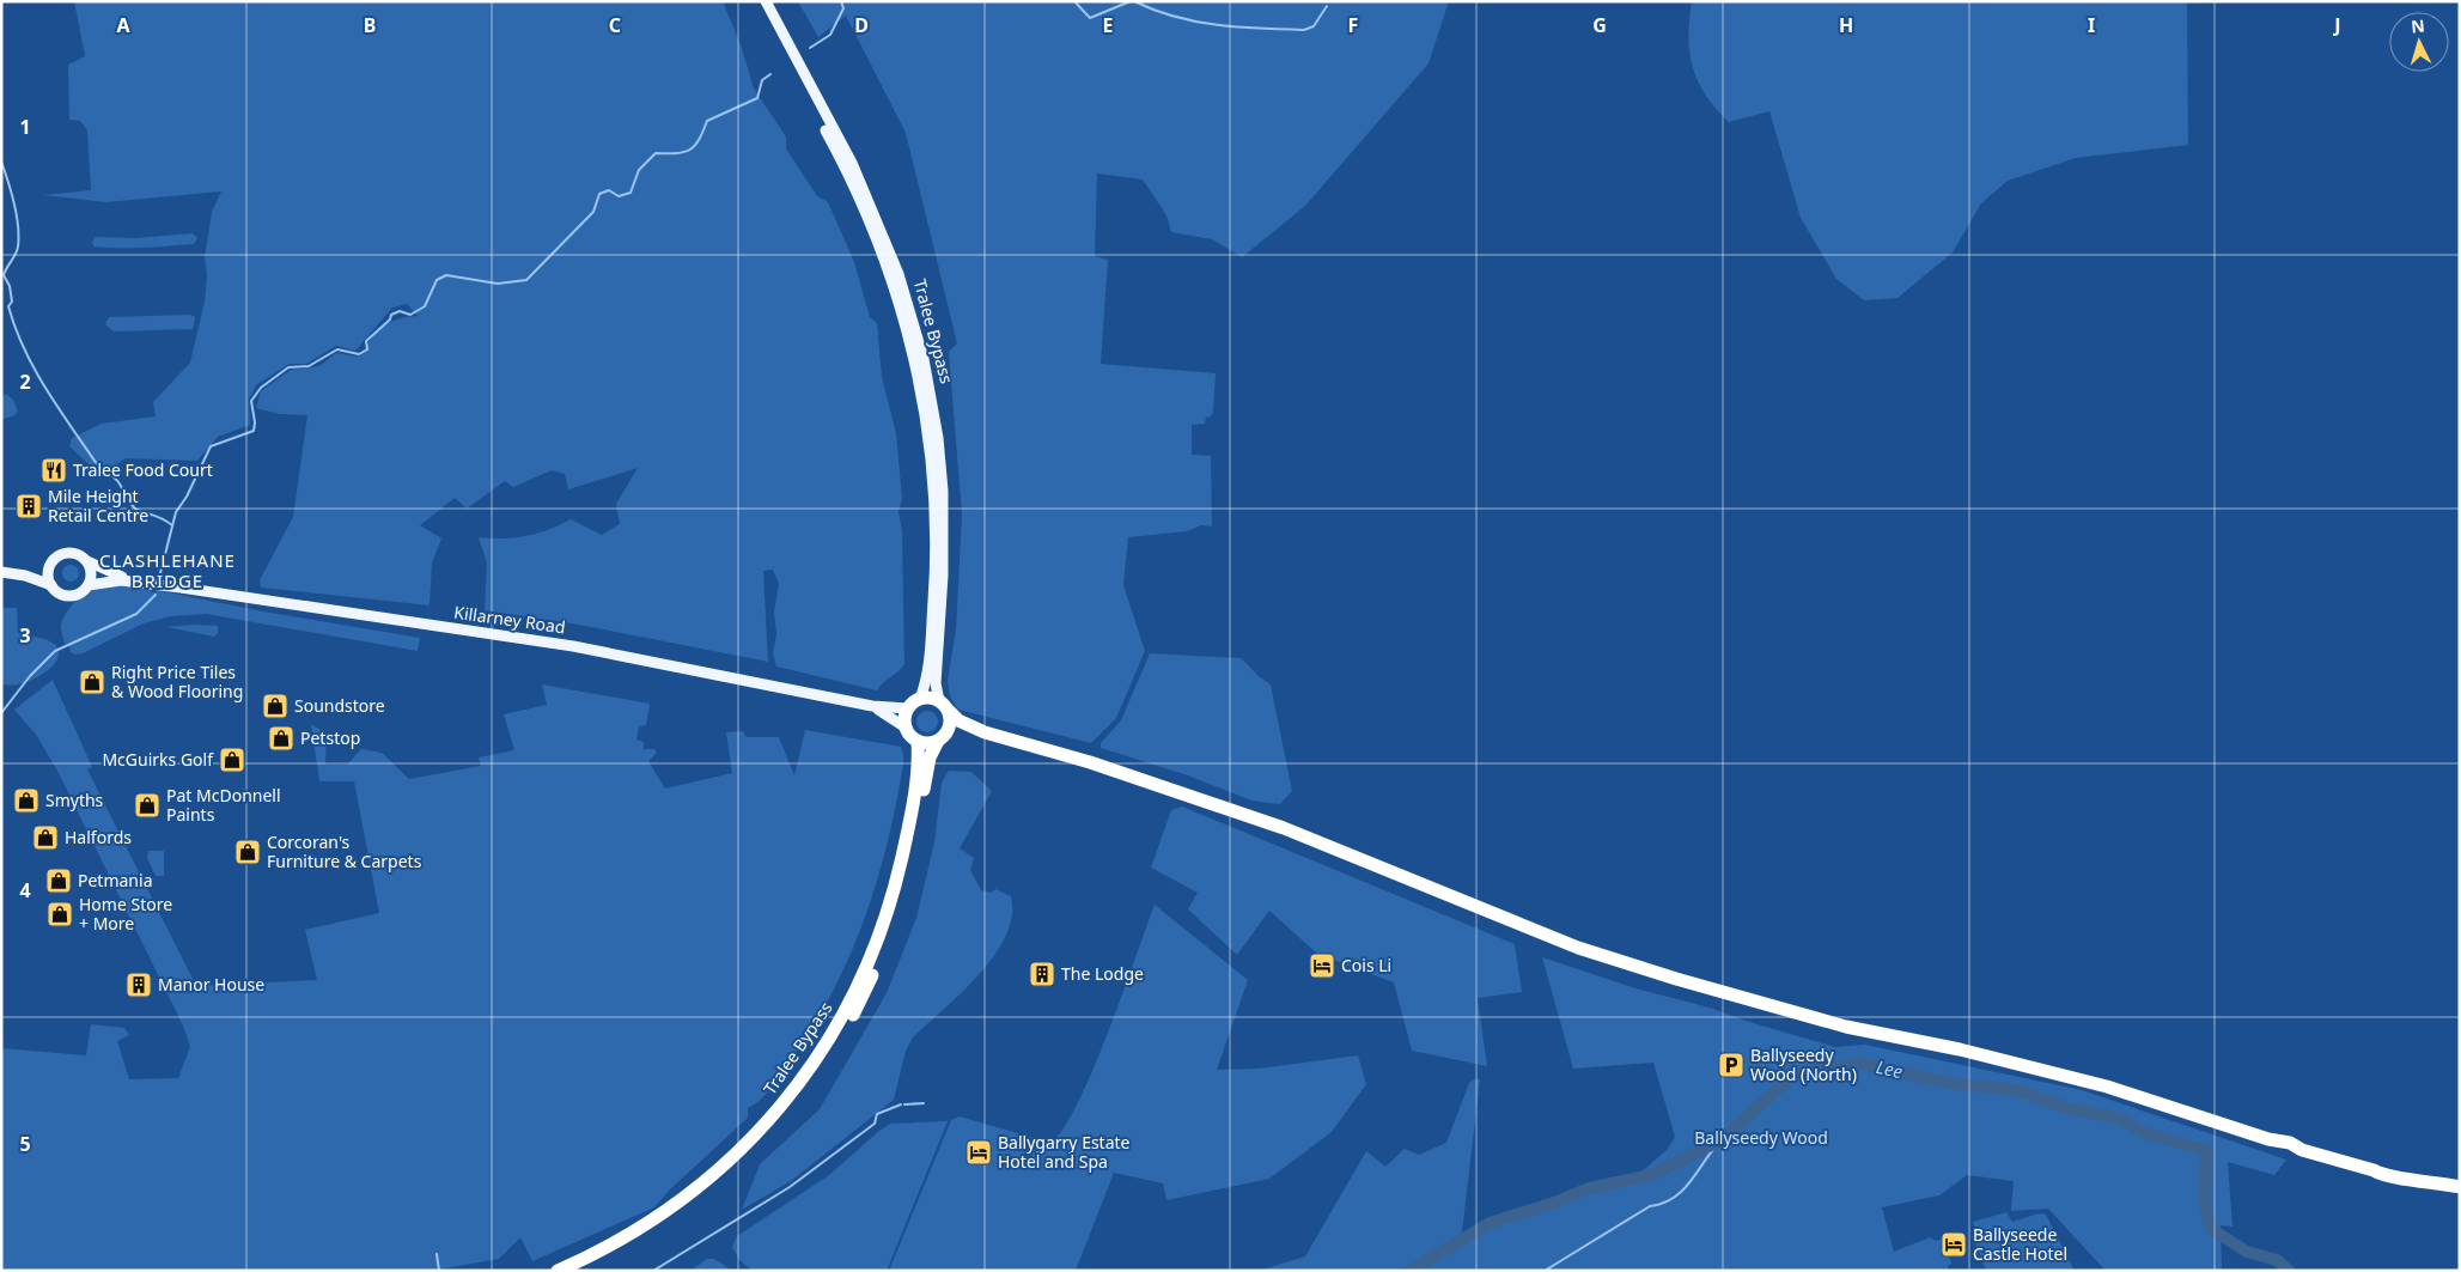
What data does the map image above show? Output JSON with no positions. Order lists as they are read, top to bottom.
{
  "streets": {
    "highway": ["Tralee Bypass"],
    "main road": ["Killarney Road"]
  },
  "crossings": [
    ["Tralee Bypass", "Killarney Road"]
  ],
  "districts": ["CLASHLEHANE BRIDGE"],
  "water": ["Lee"],
  "parks": ["Ballyseedy Wood"],
  "places": {
    "restaurant": ["Tralee Food Court"],
    "building": ["Mile Height Retail Centre", "The Lodge", "Manor House"],
    "shop": [
      "Right Price Tiles & Wood Flooring",
      "Soundstore",
      "Petstop",
      "McGuirks Golf",
      "Smyths",
      "Pat McDonnell Paints",
      "Halfords",
      "Corcoran's Furniture & Carpets",
      "Petmania",
      "Home Store + More"
    ],
    "hotel": ["Cois Li", "Ballygarry Estate Hotel and Spa", "Ballyseede Castle Hotel"],
    "parking": ["Ballyseedy Wood (North)"]
  },
  "north": "top",
  "grid": {
    "columns": [
      "A",
      "B",
      "C",
      "D",
      "E",
      "F",
      "G",
      "H",
      "I",
      "J"
    ],
    "rows": [
      "1",
      "2",
      "3",
      "4",
      "5"
    ]
  }
}
